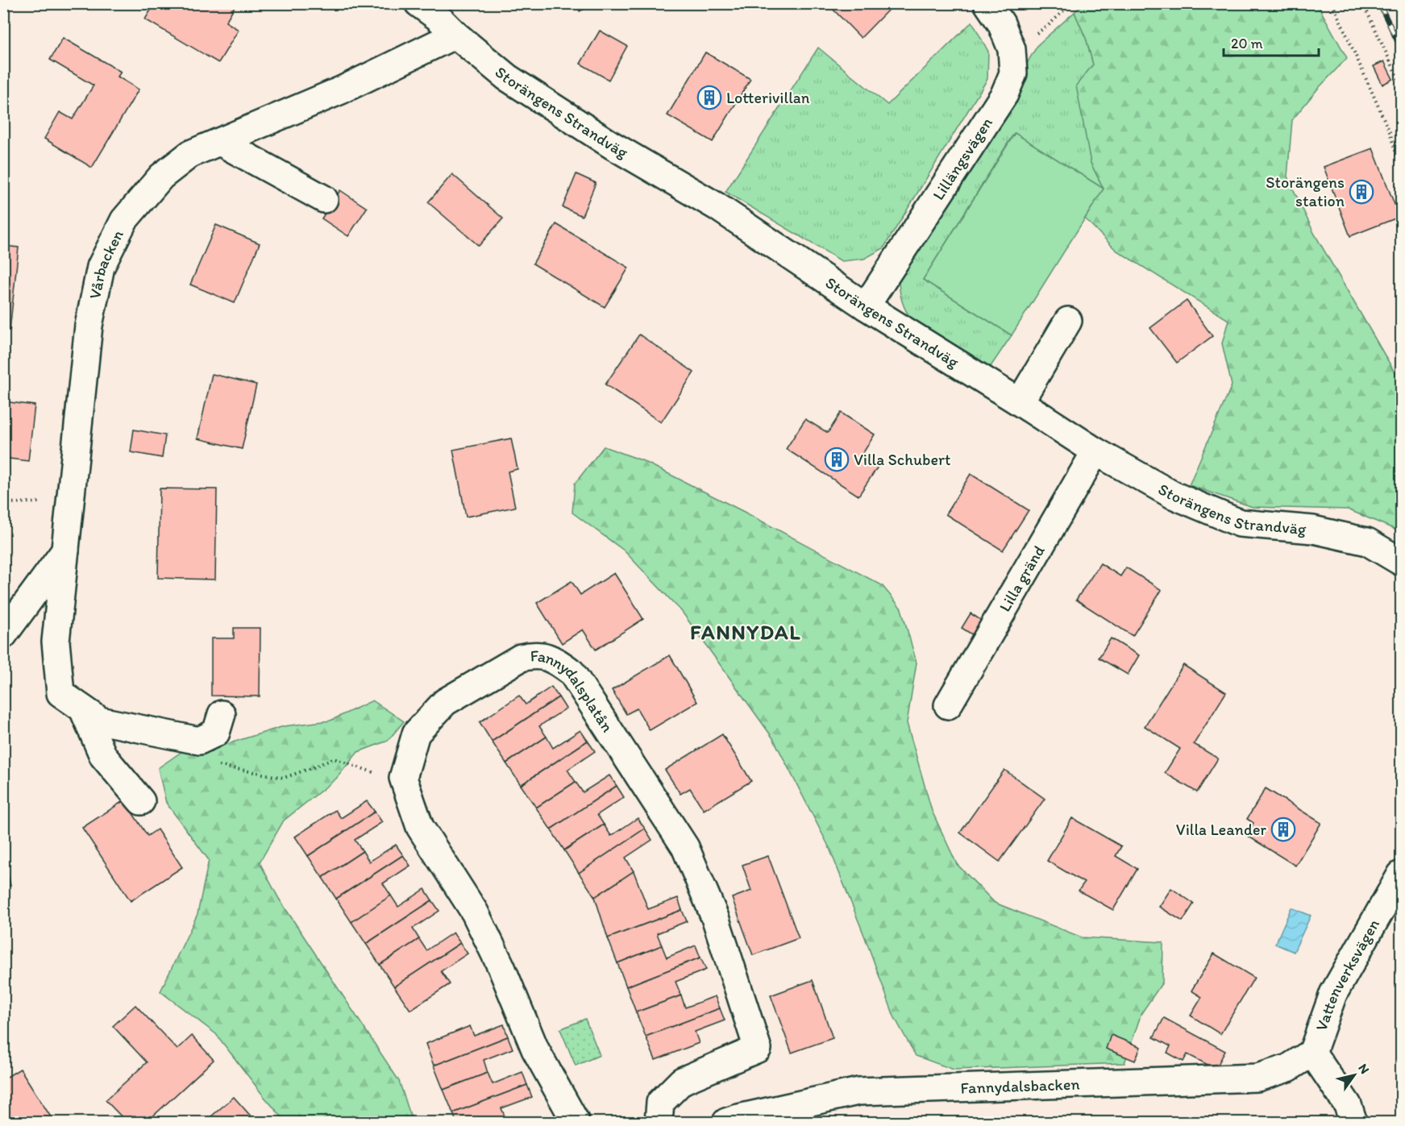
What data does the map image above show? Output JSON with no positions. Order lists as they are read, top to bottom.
{
  "streets": {
    "street": [
      "Storängens Strandväg",
      "Lillängsvägen",
      "Vårbacken",
      "Lilla gränd",
      "Fannydalsplatån",
      "Vattenverksvägen",
      "Fannydalsbacken"
    ]
  },
  "crossings": [
    ["Storängens Strandväg", "Lillängsvägen"],
    ["Storängens Strandväg", "Vårbacken"],
    ["Storängens Strandväg", "Lilla gränd"],
    ["Vattenverksvägen", "Fannydalsbacken"]
  ],
  "districts": ["FANNYDAL"],
  "places": {
    "building": [
      "Lotterivillan",
      "Storängens station",
      "Villa Schubert",
      "Villa Leander"
    ]
  },
  "scale_bar": "20 m",
  "north": "top right"
}
